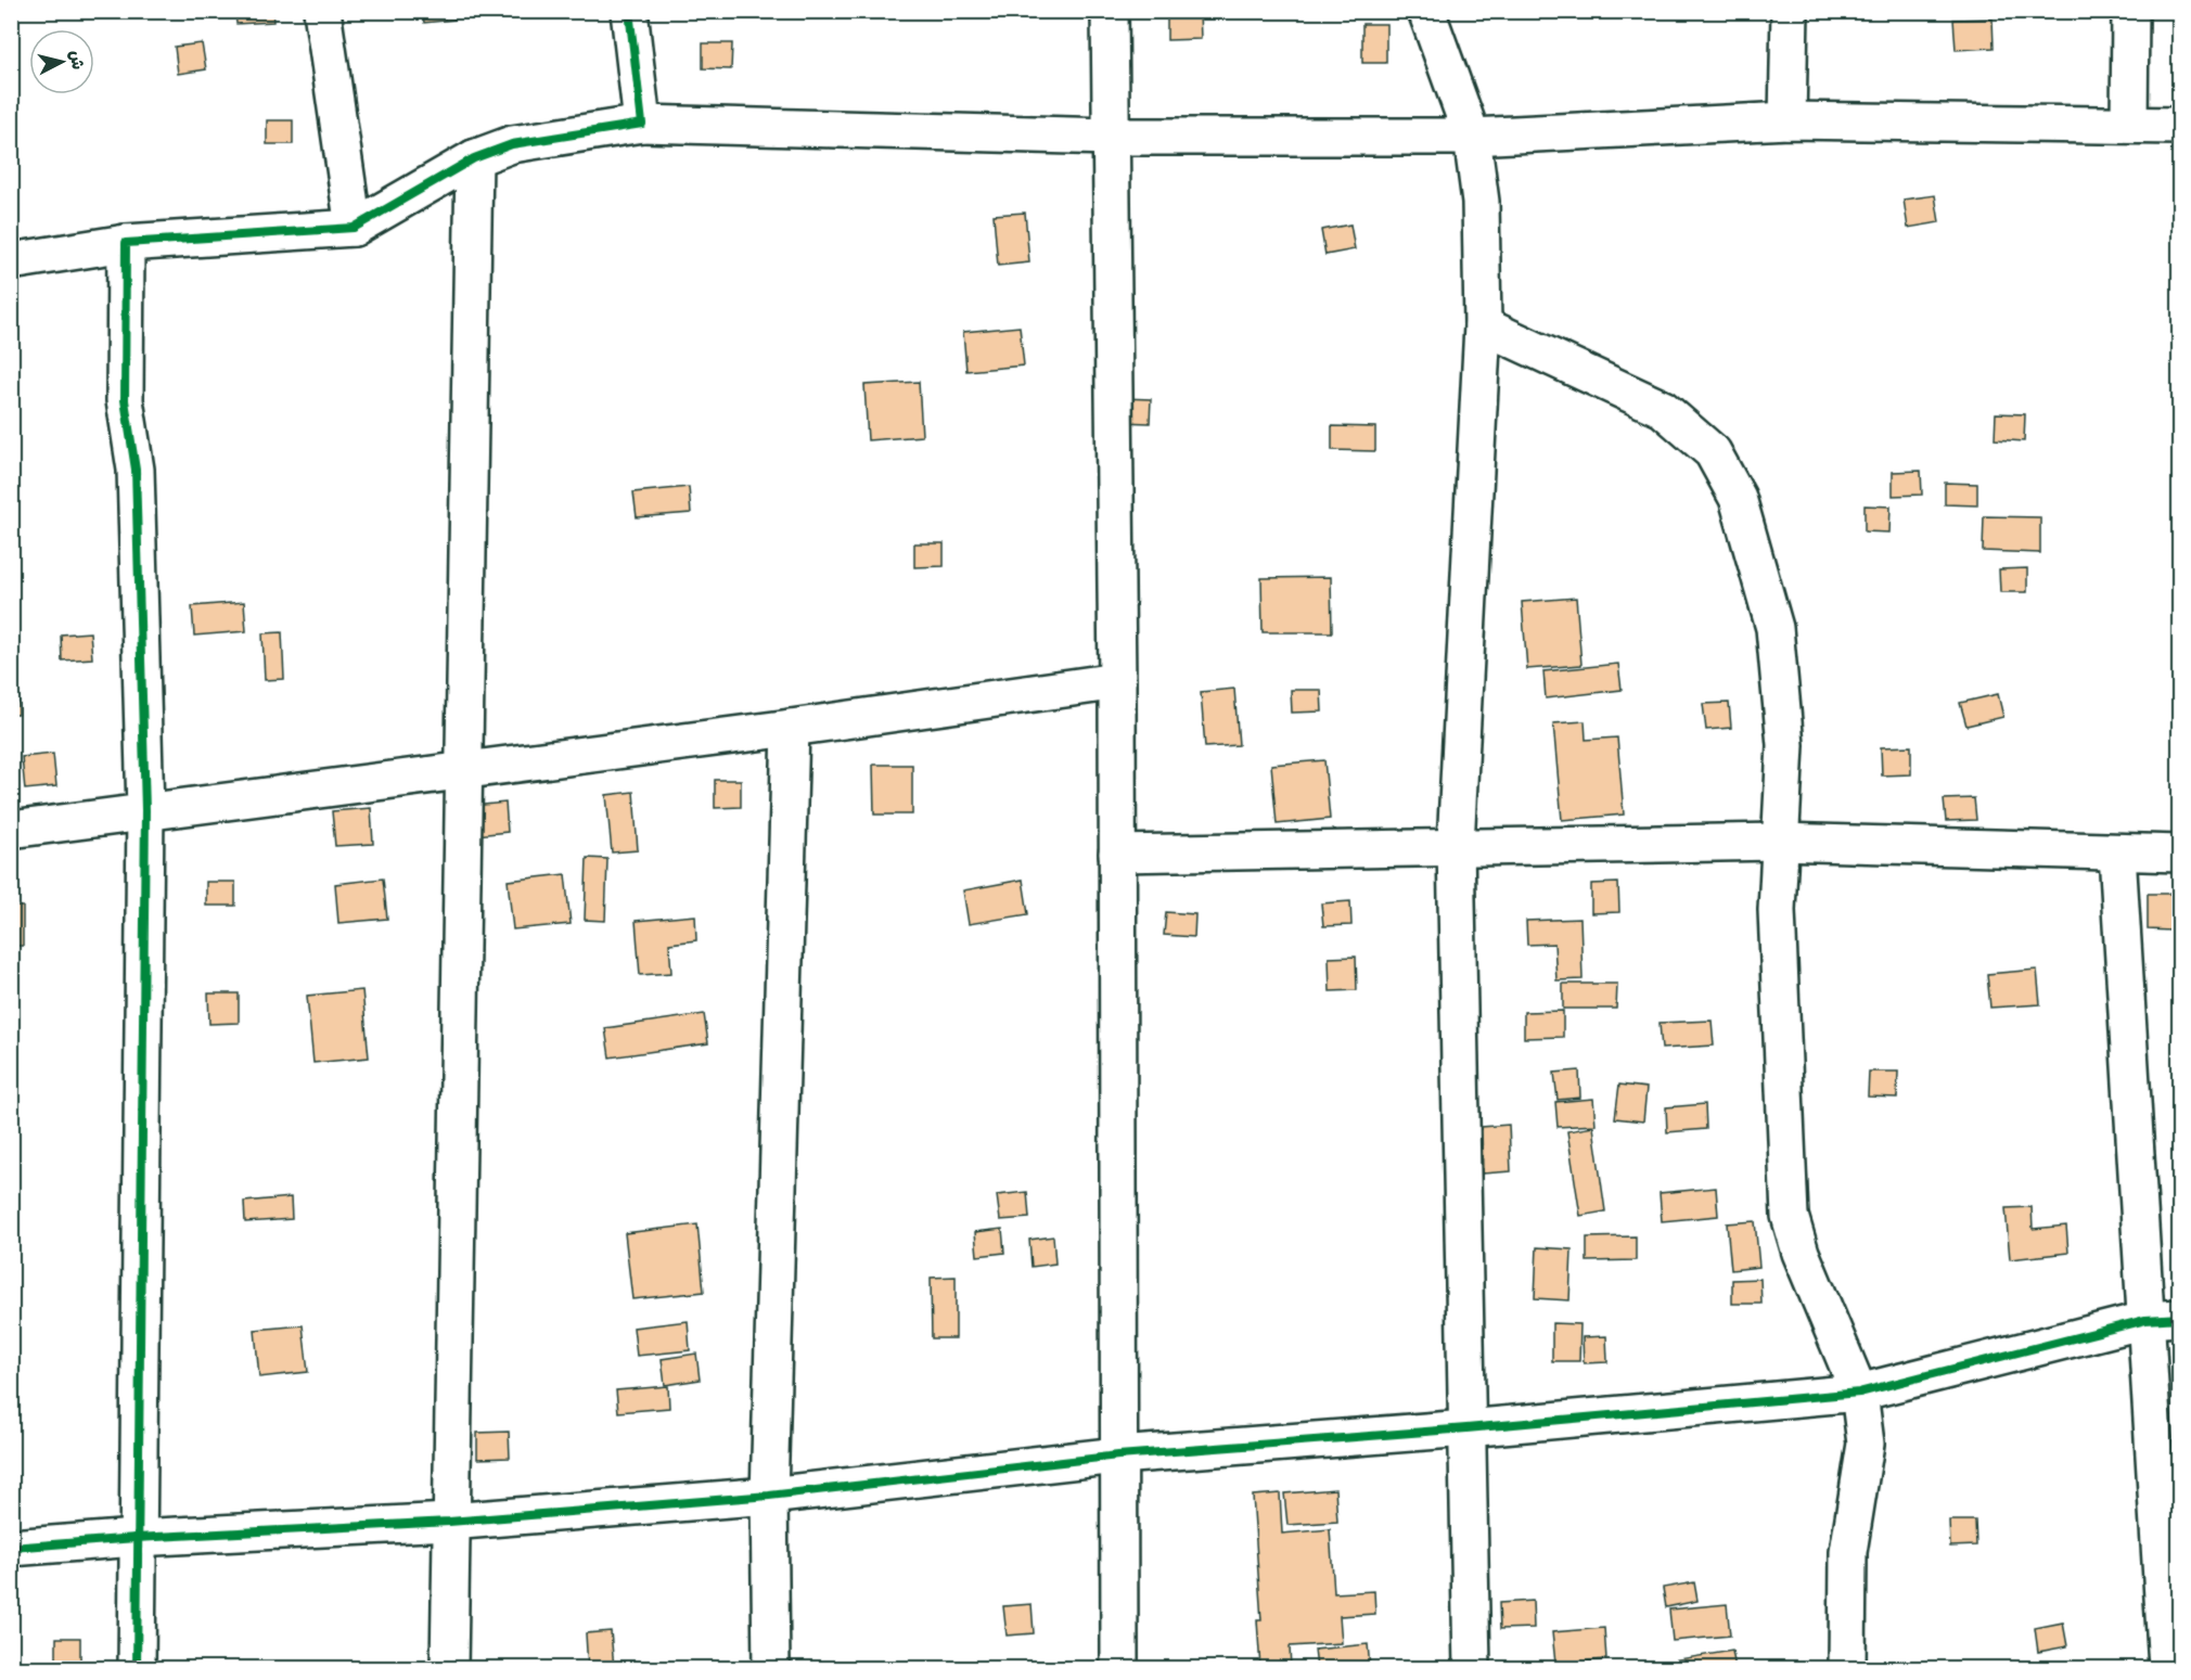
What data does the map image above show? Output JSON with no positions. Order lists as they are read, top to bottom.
{
  "north": "right"
}
